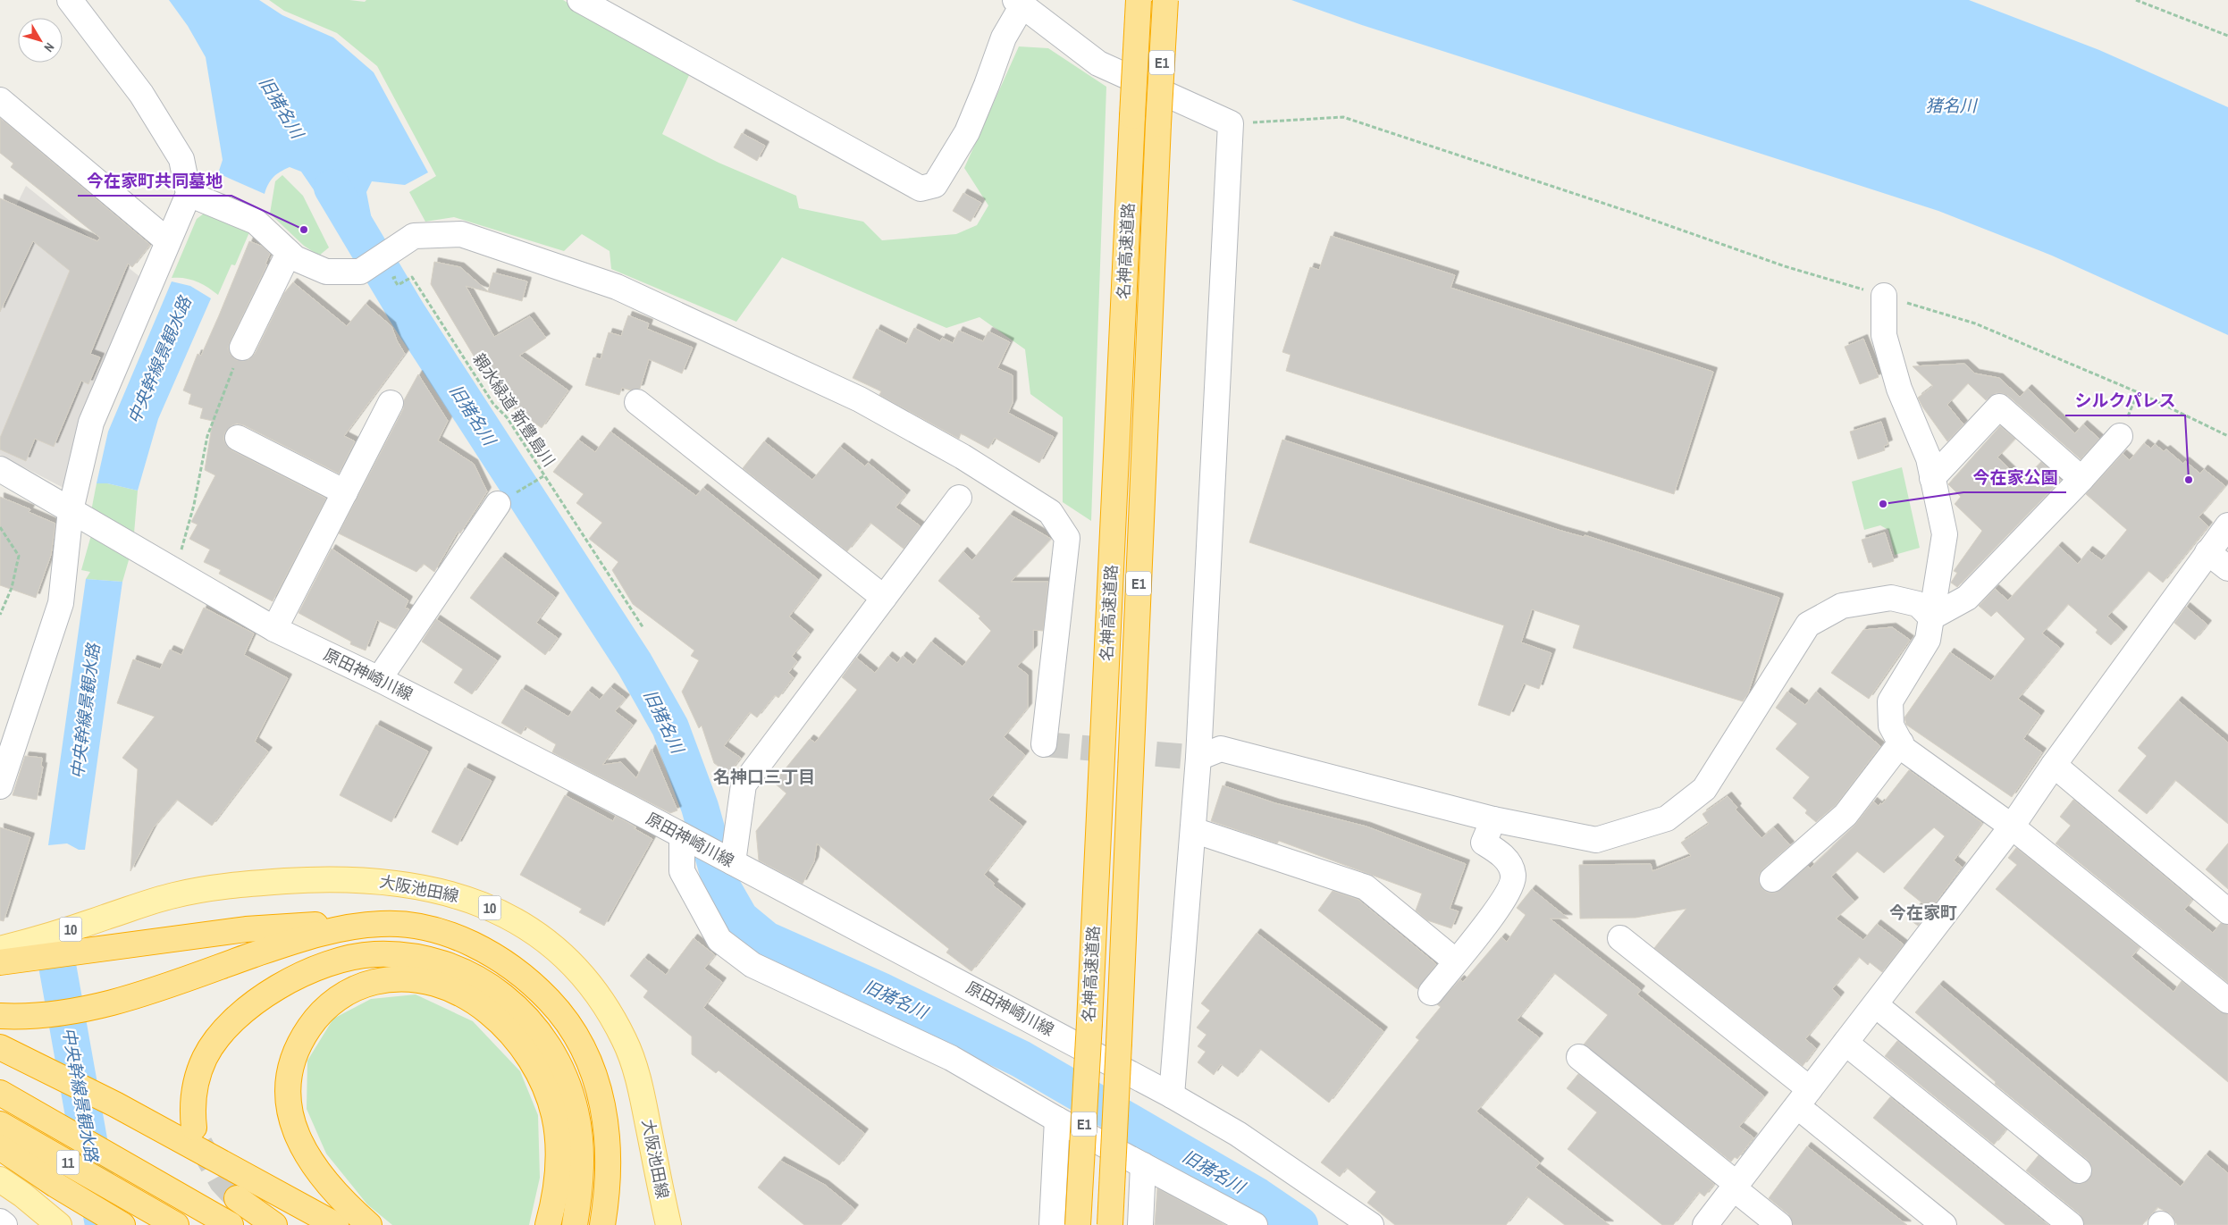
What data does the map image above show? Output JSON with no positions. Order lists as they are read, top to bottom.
{
  "streets": {
    "highway": ["E1", "名神高速道路", "11"],
    "main road": ["大阪池田線", "10"],
    "street": ["原田神崎川線"],
    "path": ["親水緑道 新豊島川"]
  },
  "districts": ["名神口三丁目", "今在家町"],
  "water": ["猪名川", "旧猪名川", "中央幹線景観水路"],
  "places": ["今在家町共同墓地", "シルクパレス", "今在家公園"],
  "north": "bottom right"
}
